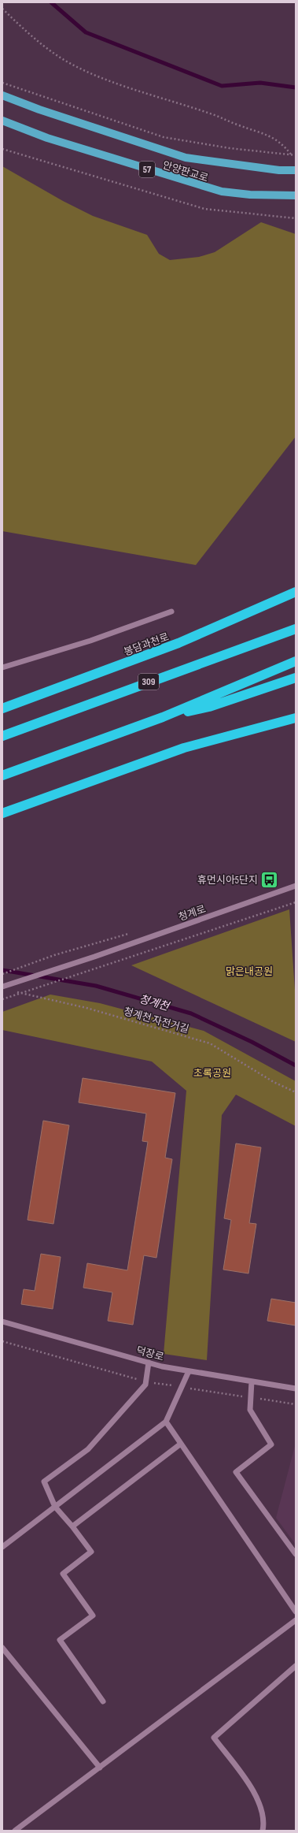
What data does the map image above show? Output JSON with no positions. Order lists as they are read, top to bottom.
{
  "streets": {
    "highway": ["봉담과천로", "309"],
    "main road": ["57", "안양판교로"],
    "street": ["청계로", "덕장로"],
    "path": ["청계천 자전거길"]
  },
  "water": ["청계천"],
  "parks": ["맑은내공원", "초록공원"],
  "places": {
    "bus stop": ["휴먼시아5단지"]
  }
}
